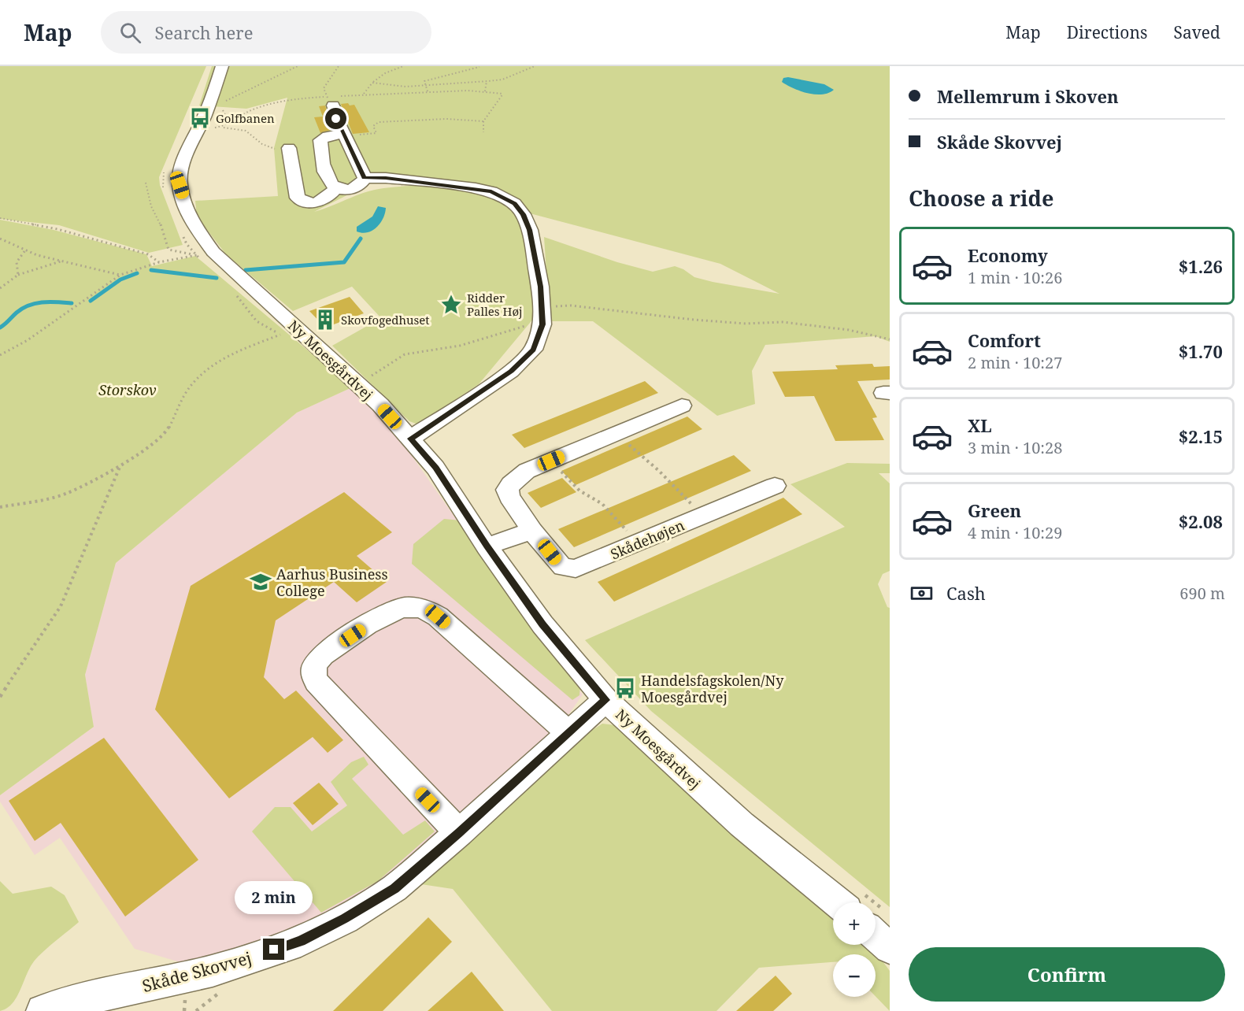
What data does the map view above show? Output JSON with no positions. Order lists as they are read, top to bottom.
{
  "streets": {
    "street": ["Ny Moesgårdvej", "Skådehøjen", "Skåde Skovvej"]
  },
  "crossings": [
    ["Ny Moesgårdvej", "Skåde Skovvej"]
  ],
  "parks": ["Storskov"],
  "places": {
    "bus stop": ["Golfbanen", "Handelsfagskolen/Ny Moesgårdvej"],
    "place": ["Ridder Palles Høj"],
    "building": ["Skovfogedhuset"],
    "school or university": ["Aarhus Business College"]
  },
  "page": {
    "header": "Map",
    "search": "Search here",
    "nav": ["Map", "Directions", "Saved"],
    "banner": ["Mellemrum i Skoven", "Skåde Skovvej"],
    "heading": "Choose a ride",
    "list": [
      {
        "name": "Economy",
        "note": "1 min · 10:26",
        "value": "$1.26"
      },
      {
        "name": "Comfort",
        "note": "2 min · 10:27",
        "value": "$1.70"
      },
      {
        "name": "XL",
        "note": "3 min · 10:28",
        "value": "$2.15"
      },
      {
        "name": "Green",
        "note": "4 min · 10:29",
        "value": "$2.08"
      }
    ],
    "pay": ["Cash", "690 m"],
    "bubble": "2 min",
    "map_buttons": ["+", "−"],
    "buttons": "Confirm"
  }
}
